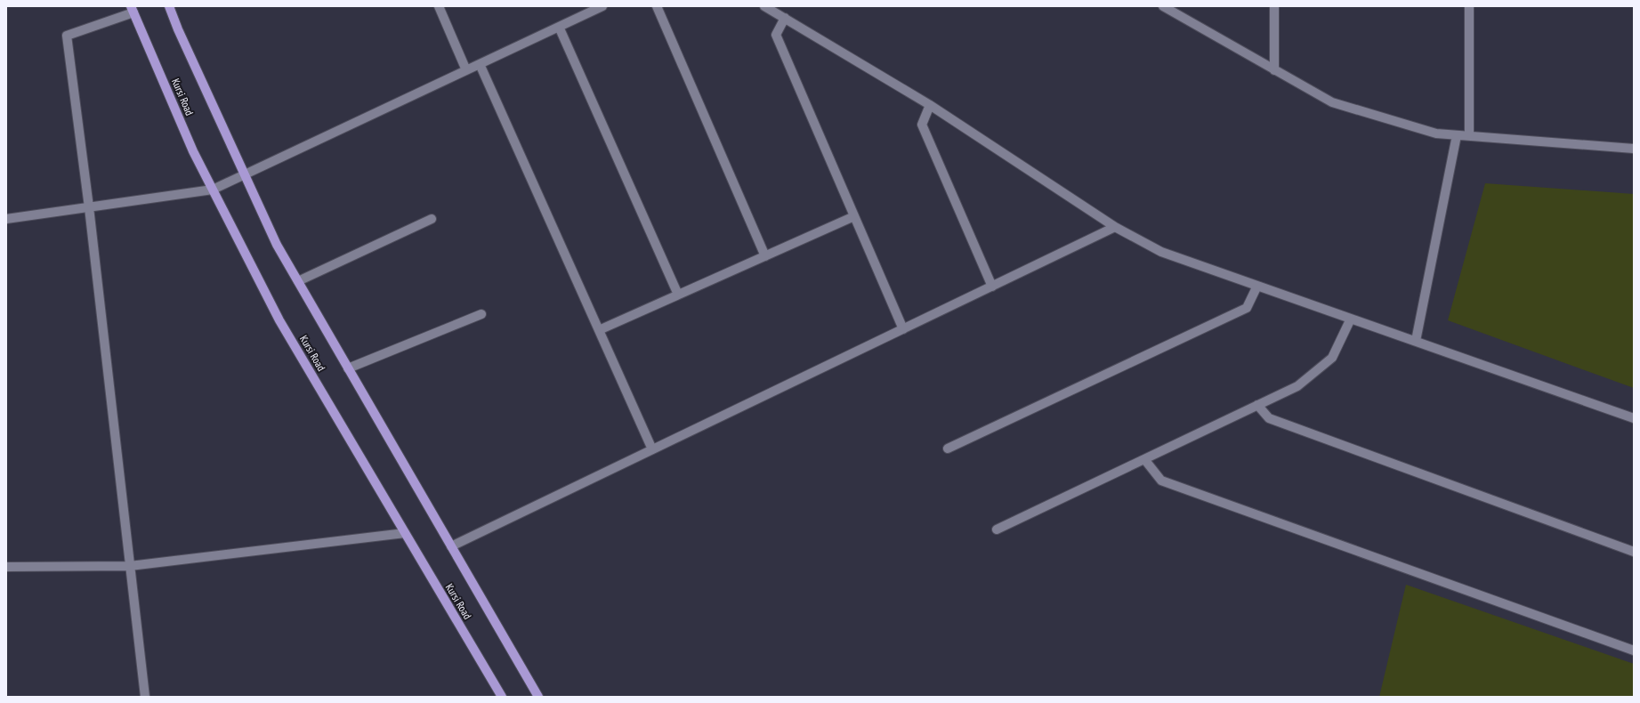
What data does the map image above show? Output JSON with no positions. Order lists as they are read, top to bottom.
{
  "streets": {
    "main road": ["Kursi Road"]
  }
}
